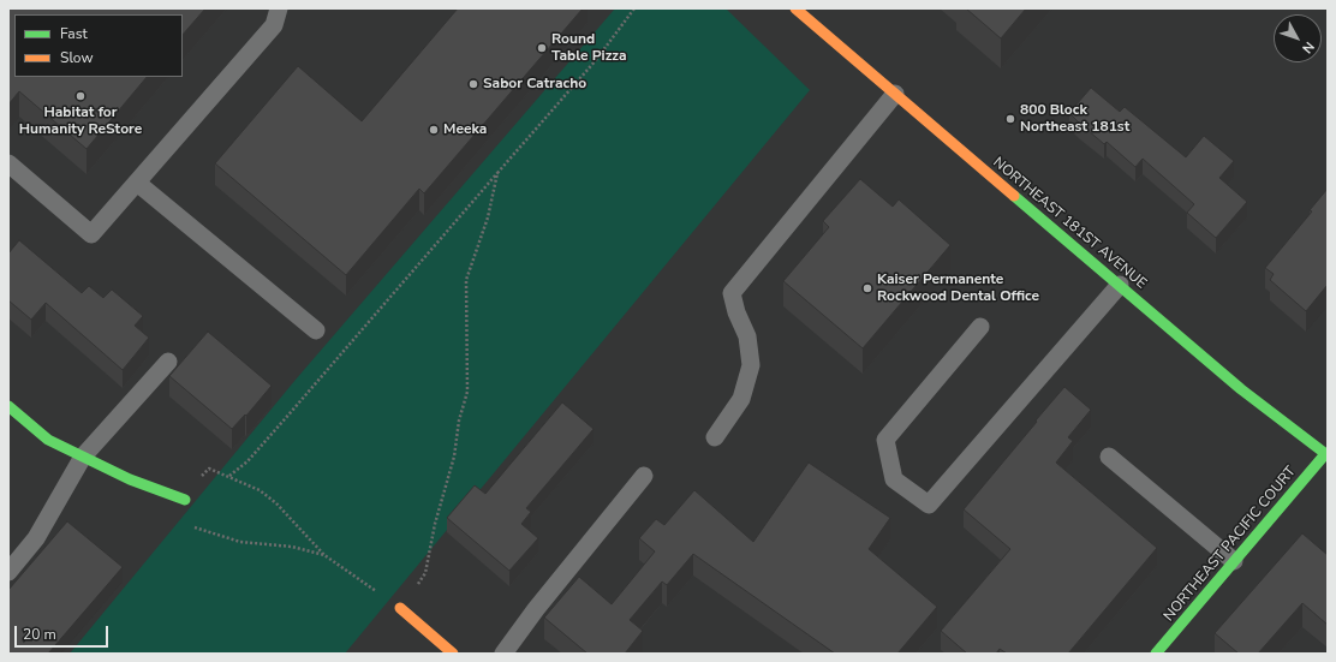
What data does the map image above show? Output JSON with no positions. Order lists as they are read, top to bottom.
{
  "streets": {
    "main road": ["NORTHEAST 181ST AVENUE", "NORTHEAST PACIFIC COURT"]
  },
  "crossings": [
    ["NORTHEAST 181ST AVENUE", "NORTHEAST PACIFIC COURT"]
  ],
  "places": [
    "Round Table Pizza",
    "Sabor Catracho",
    "Habitat for Humanity ReStore",
    "800 Block Northeast 181st",
    "Meeka",
    "Kaiser Permanente Rockwood Dental Office"
  ],
  "legend": ["Fast", "Slow"],
  "scale_bar": "20 m",
  "north": "bottom right"
}
